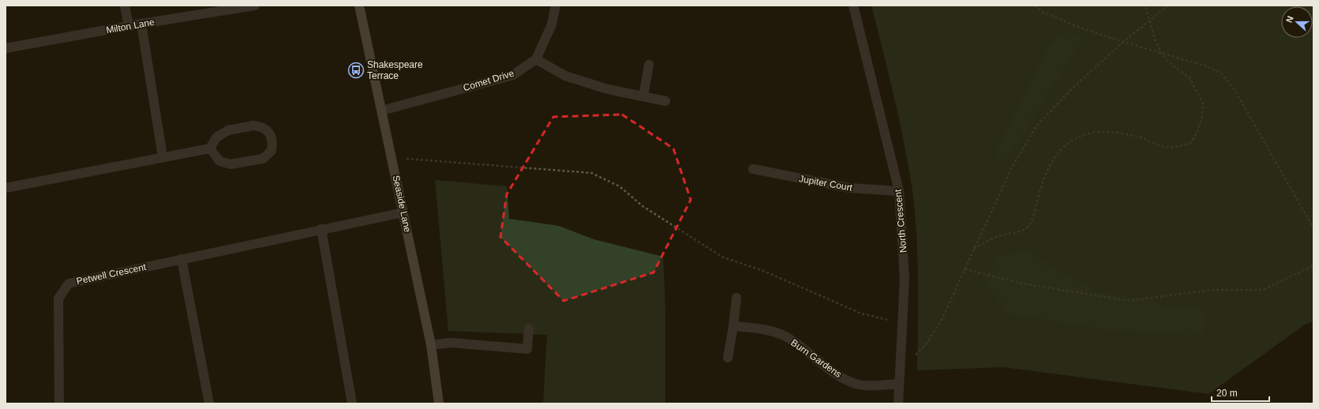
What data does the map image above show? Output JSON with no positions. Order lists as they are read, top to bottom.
{
  "streets": {
    "main road": ["Seaside Lane"],
    "street": [
      "Milton Lane",
      "Comet Drive",
      "Jupiter Court",
      "North Crescent",
      "Petwell Crescent",
      "Burn Gardens"
    ]
  },
  "crossings": [
    ["Comet Drive", "Seaside Lane"],
    ["Jupiter Court", "North Crescent"],
    ["Seaside Lane", "Petwell Crescent"],
    ["North Crescent", "Burn Gardens"]
  ],
  "places": {
    "bus stop": ["Shakespeare Terrace"]
  },
  "scale_bar": "20 m",
  "north": "left"
}
